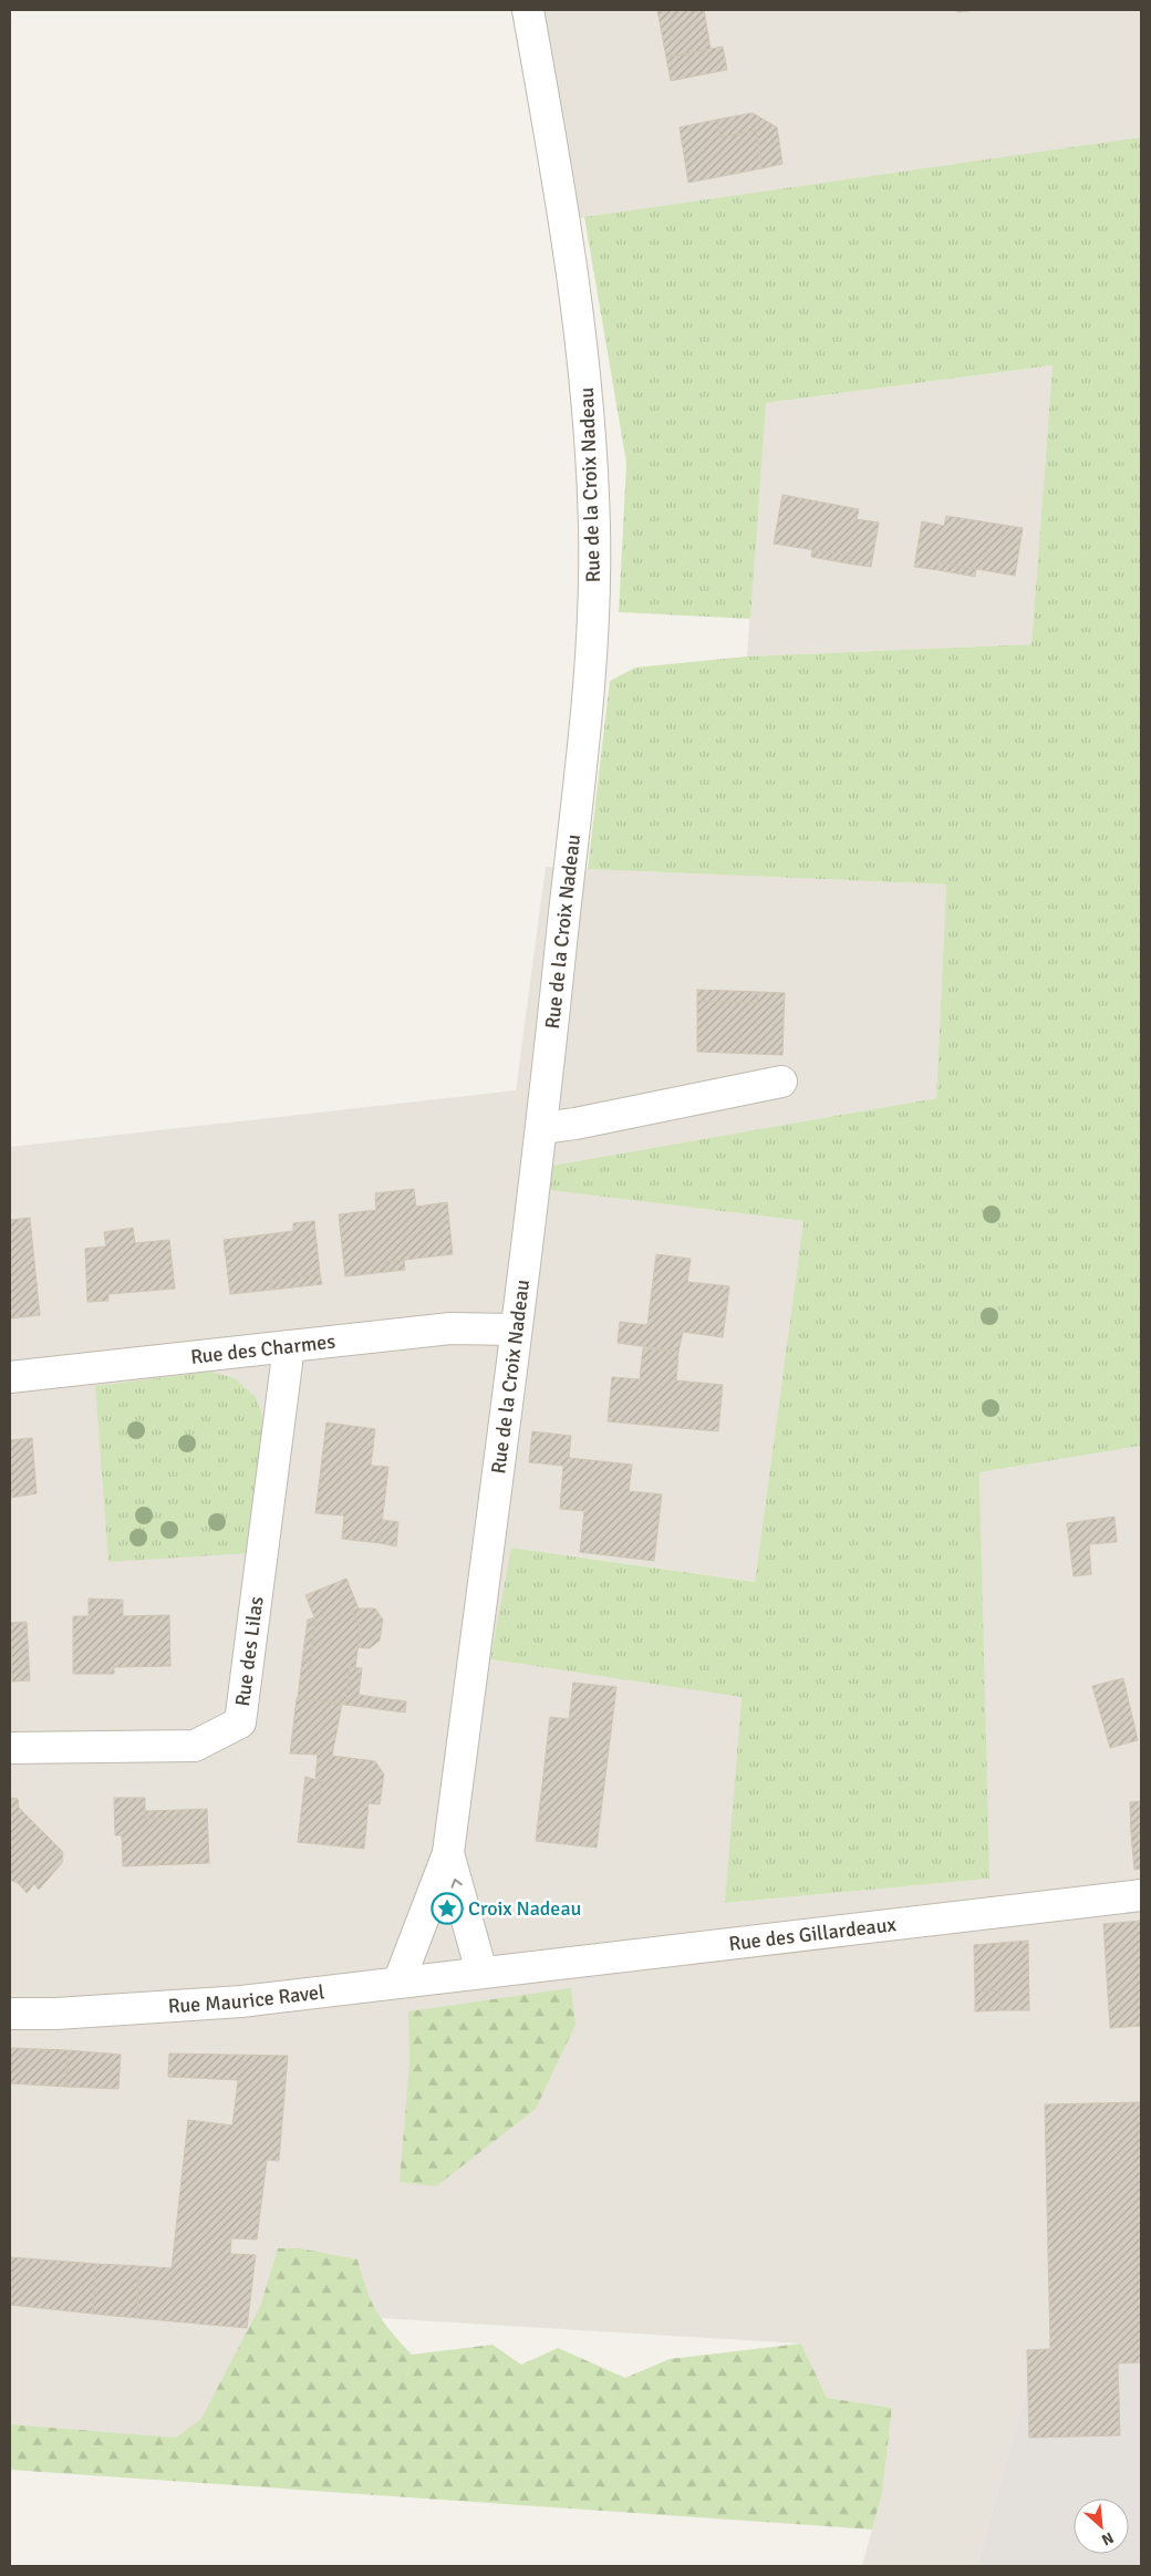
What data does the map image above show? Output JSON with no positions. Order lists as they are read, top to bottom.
{
  "streets": {
    "street": [
      "Rue de la Croix Nadeau",
      "Rue des Charmes",
      "Rue des Lilas",
      "Rue des Gillardeaux",
      "Rue Maurice Ravel"
    ]
  },
  "crossings": [
    ["Rue de la Croix Nadeau", "Rue des Charmes"],
    ["Rue des Charmes", "Rue des Lilas"],
    ["Rue des Gillardeaux", "Rue Maurice Ravel"]
  ],
  "places": {
    "place": ["Croix Nadeau"]
  },
  "north": "bottom right"
}
